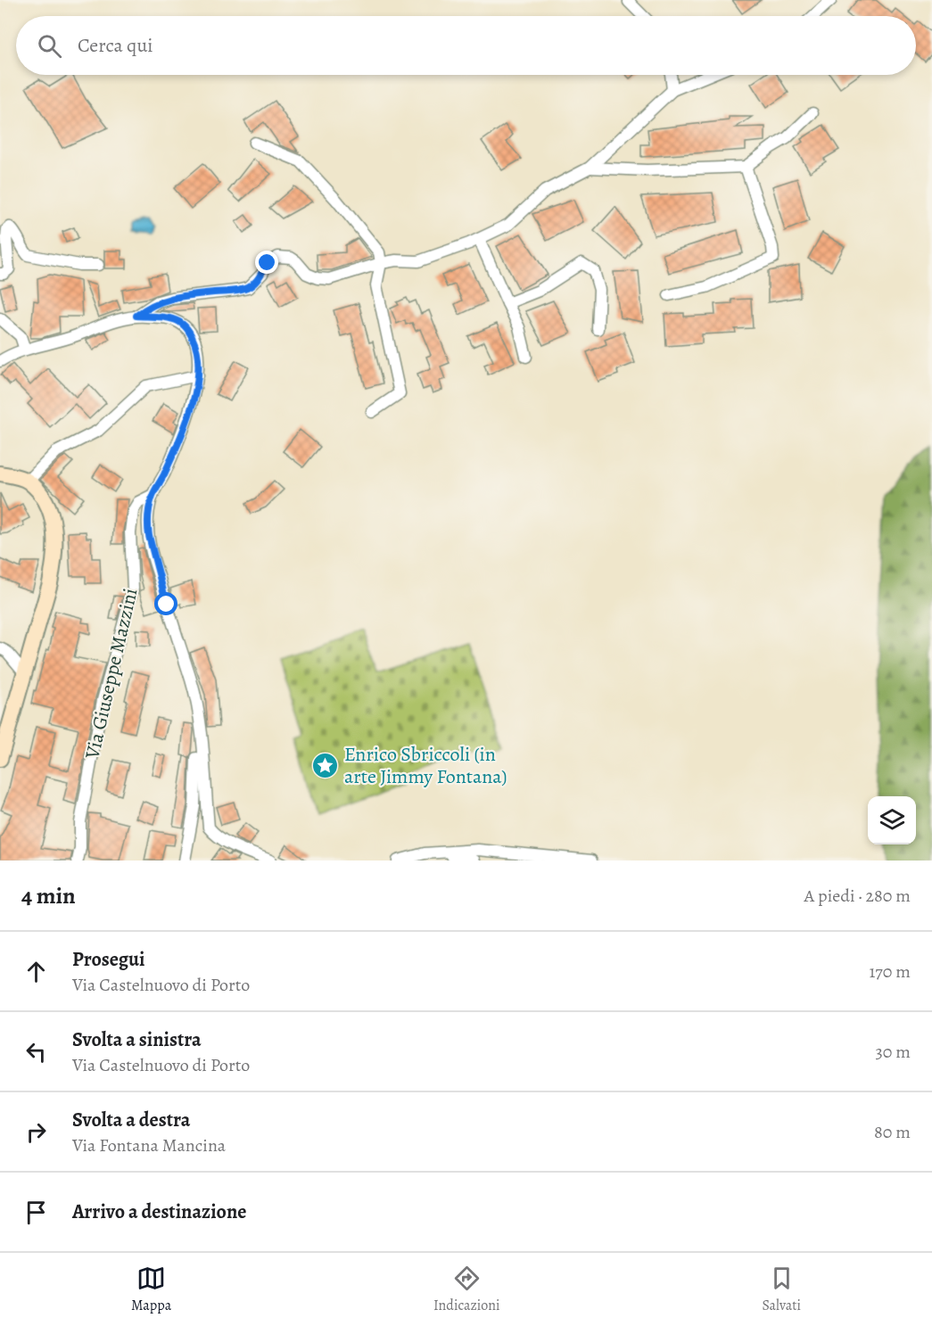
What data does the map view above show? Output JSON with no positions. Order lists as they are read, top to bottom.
{
  "streets": {
    "street": ["Via Giuseppe Mazzini"]
  },
  "places": {
    "place": ["Enrico Sbriccoli (in arte Jimmy Fontana)"]
  },
  "page": {
    "search": "Cerca qui",
    "heading": ["4 min", "A piedi · 280 m"],
    "list": [
      ["Prosegui", "Via Castelnuovo di Porto", "170 m"],
      ["Svolta a sinistra", "Via Castelnuovo di Porto", "30 m"],
      ["Svolta a destra", "Via Fontana Mancina", "80 m"],
      "Arrivo a destinazione"
    ],
    "nav": ["Mappa", "Indicazioni", "Salvati"]
  }
}
